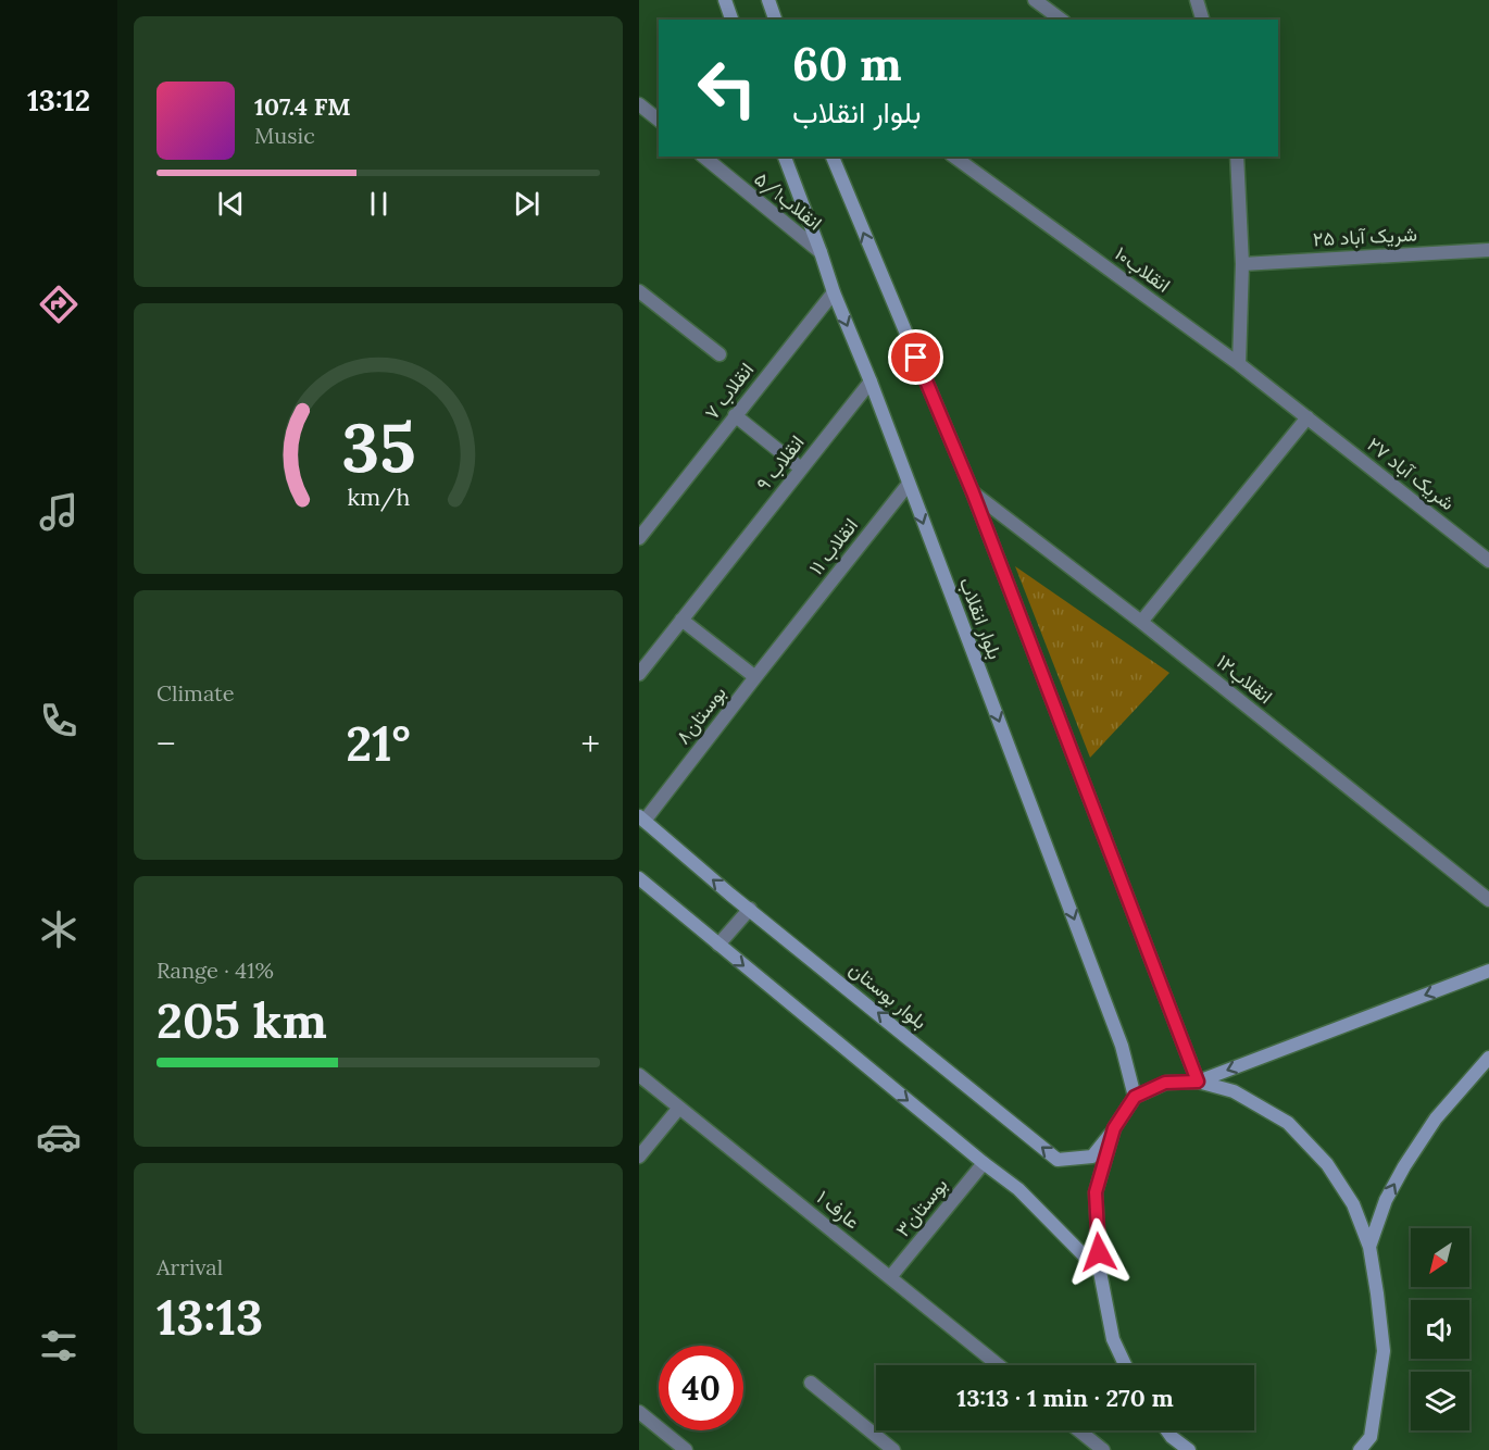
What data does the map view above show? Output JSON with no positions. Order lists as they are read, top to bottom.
{
  "streets": {
    "street": [
      "انقلاب۵/۱",
      "شریک آباد ۲۵",
      "انقلاب۱۰",
      "انقلاب ۷",
      "انقلاب ۹",
      "شریک آباد ۲۷",
      "انقلاب ۱۱",
      "بلوار انقلاب",
      "انقلاب۱۲",
      "بوستان۸",
      "بلوار بوستان",
      "بوستان۳",
      "عارف ۱"
    ]
  },
  "crossings": [
    ["انقلاب۵/۱", "بلوار انقلاب"],
    ["انقلاب۱۰", "شریک آباد ۲۷"],
    ["انقلاب ۷", "بلوار انقلاب"],
    ["انقلاب ۹", "بلوار انقلاب"],
    ["انقلاب ۱۱", "بلوار انقلاب"],
    ["انقلاب ۱۱", "بوستان۸"],
    ["بلوار انقلاب", "انقلاب۱۲"],
    ["بوستان۸", "بلوار بوستان"],
    ["بوستان۳", "عارف ۱"]
  ],
  "north": "bottom left",
  "page": {
    "tabs": "13:12",
    "turn": ["60 m", "بلوار انقلاب"],
    "song": ["107.4 FM", "Music"],
    "tile": [
      "Climate",
      ["Range · 41%", "205 km"],
      ["Arrival", "13:13"]
    ],
    "heat": ["−", "21°", "+"],
    "limit": "40",
    "trip": "13:13 · 1 min · 270 m",
    "gauge": ["35", "km/h"]
  }
}
